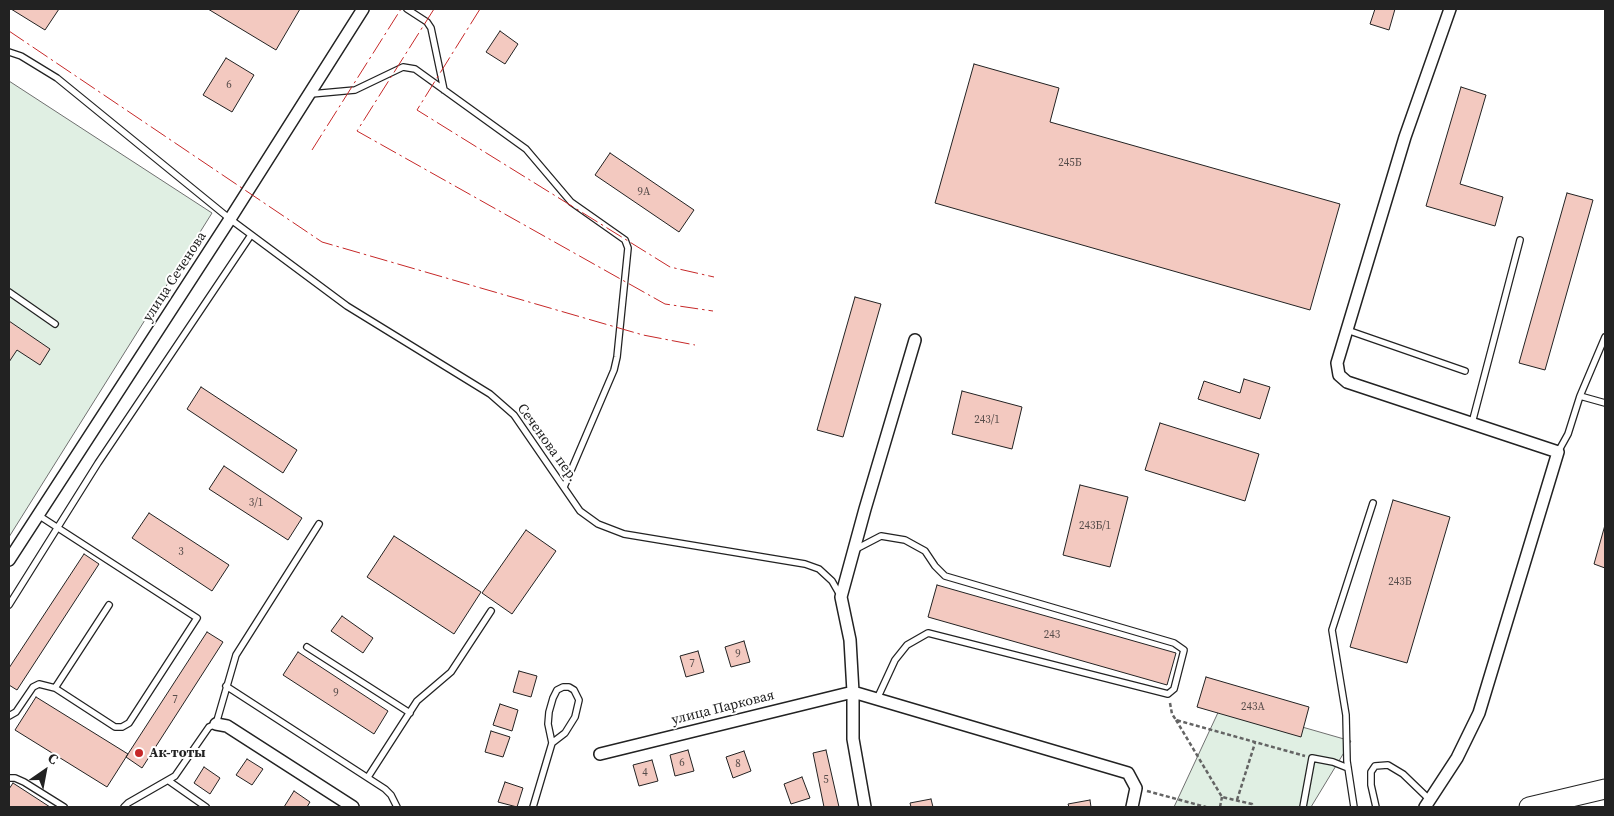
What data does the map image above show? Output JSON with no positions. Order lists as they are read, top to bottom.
{
  "streets": {
    "street": ["улица Сеченова", "улица Парковая"],
    "lane": ["Сеченова пер."]
  },
  "crossings": [
    ["улица Сеченова", "Сеченова пер."]
  ],
  "places": ["Ак-тоты"],
  "house_numbers": [
    "6",
    "245Б",
    "9А",
    "243/1",
    "3/1",
    "243Б/1",
    "3",
    "243Б",
    "243",
    "9",
    "7",
    "9",
    "7",
    "243А",
    "6",
    "8",
    "4",
    "5"
  ],
  "north": "top right"
}
